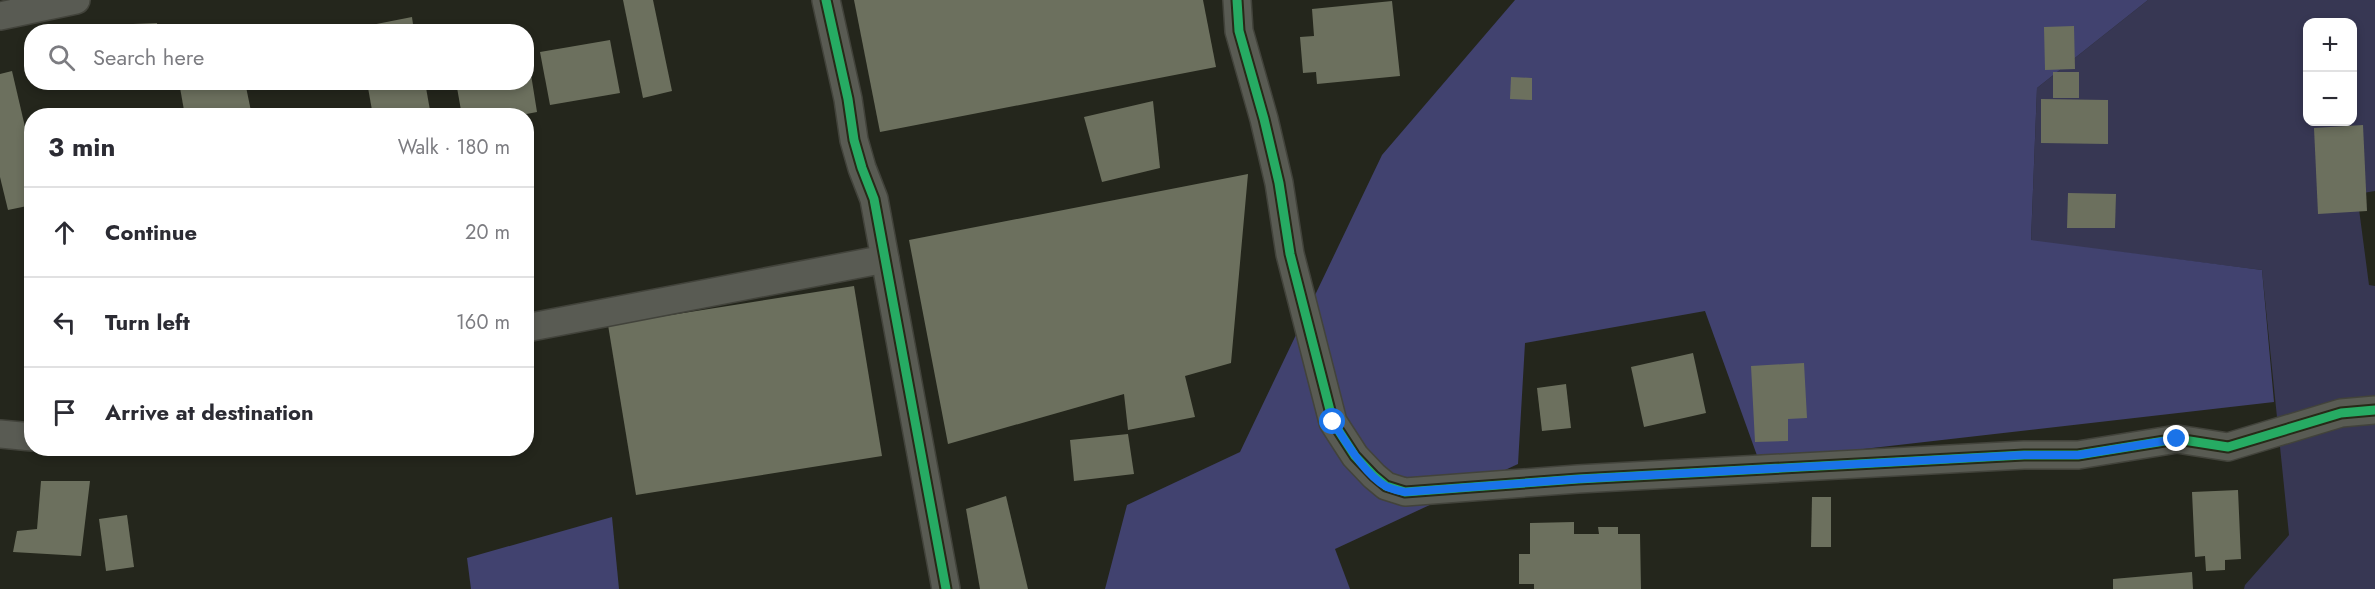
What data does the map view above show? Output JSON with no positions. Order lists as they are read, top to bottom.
{
  "page": {
    "map_buttons": ["+", "−"],
    "search": "Search here",
    "heading": ["3 min", "Walk · 180 m"],
    "list": [
      ["Continue", "20 m"],
      ["Turn left", "160 m"],
      "Arrive at destination"
    ]
  }
}
